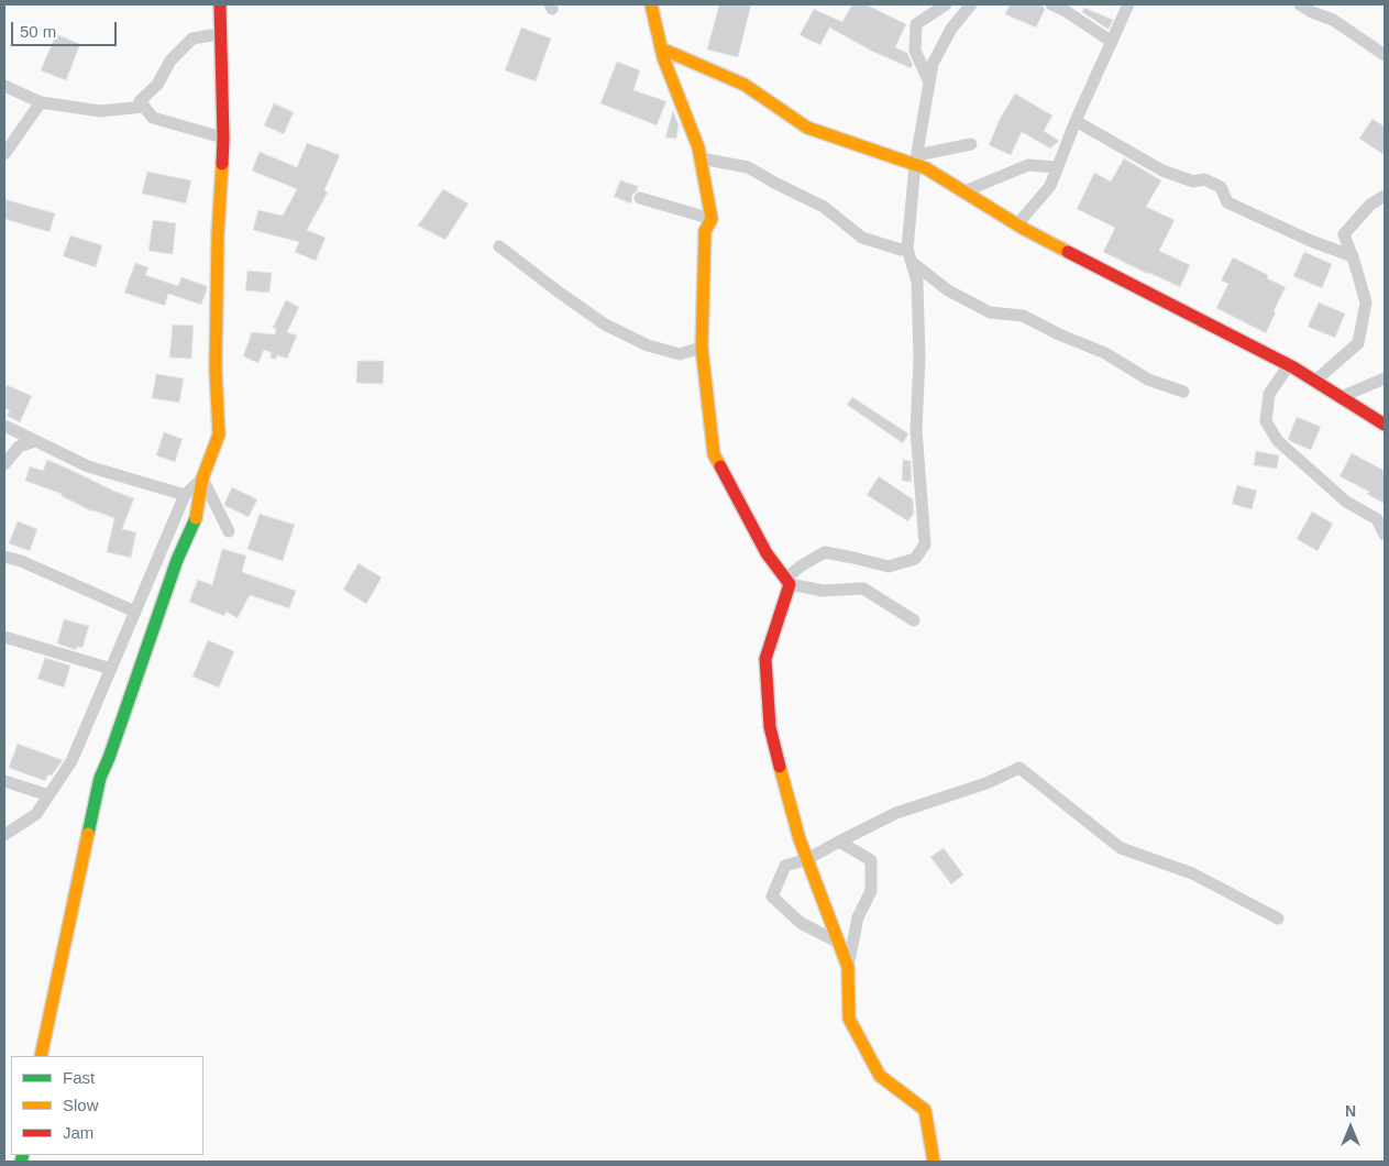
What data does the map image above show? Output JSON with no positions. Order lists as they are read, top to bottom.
{
  "legend": ["Fast", "Slow", "Jam"],
  "scale_bar": "50 m",
  "north": "top"
}
